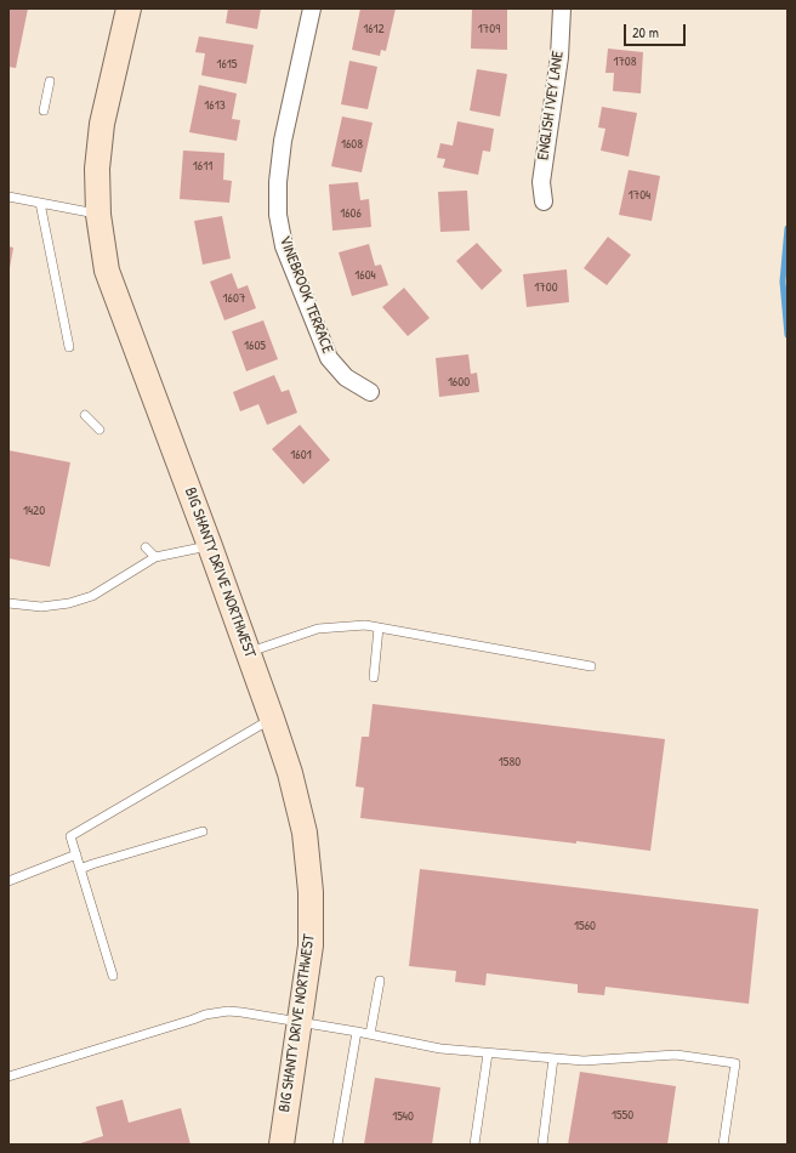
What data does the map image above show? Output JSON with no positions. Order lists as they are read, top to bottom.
{
  "streets": {
    "street": ["ENGLISH IVEY LANE", "VINEBROOK TERRACE", "BIG SHANTY DRIVE NORTHWEST"]
  },
  "house_numbers": [
    "1612",
    "1709",
    "1708",
    "1615",
    "1613",
    "1608",
    "1611",
    "1704",
    "1606",
    "1604",
    "1700",
    "1607",
    "1605",
    "1600",
    "1601",
    "1420",
    "1580",
    "1560",
    "1550",
    "1540"
  ],
  "scale_bar": "20 m"
}
